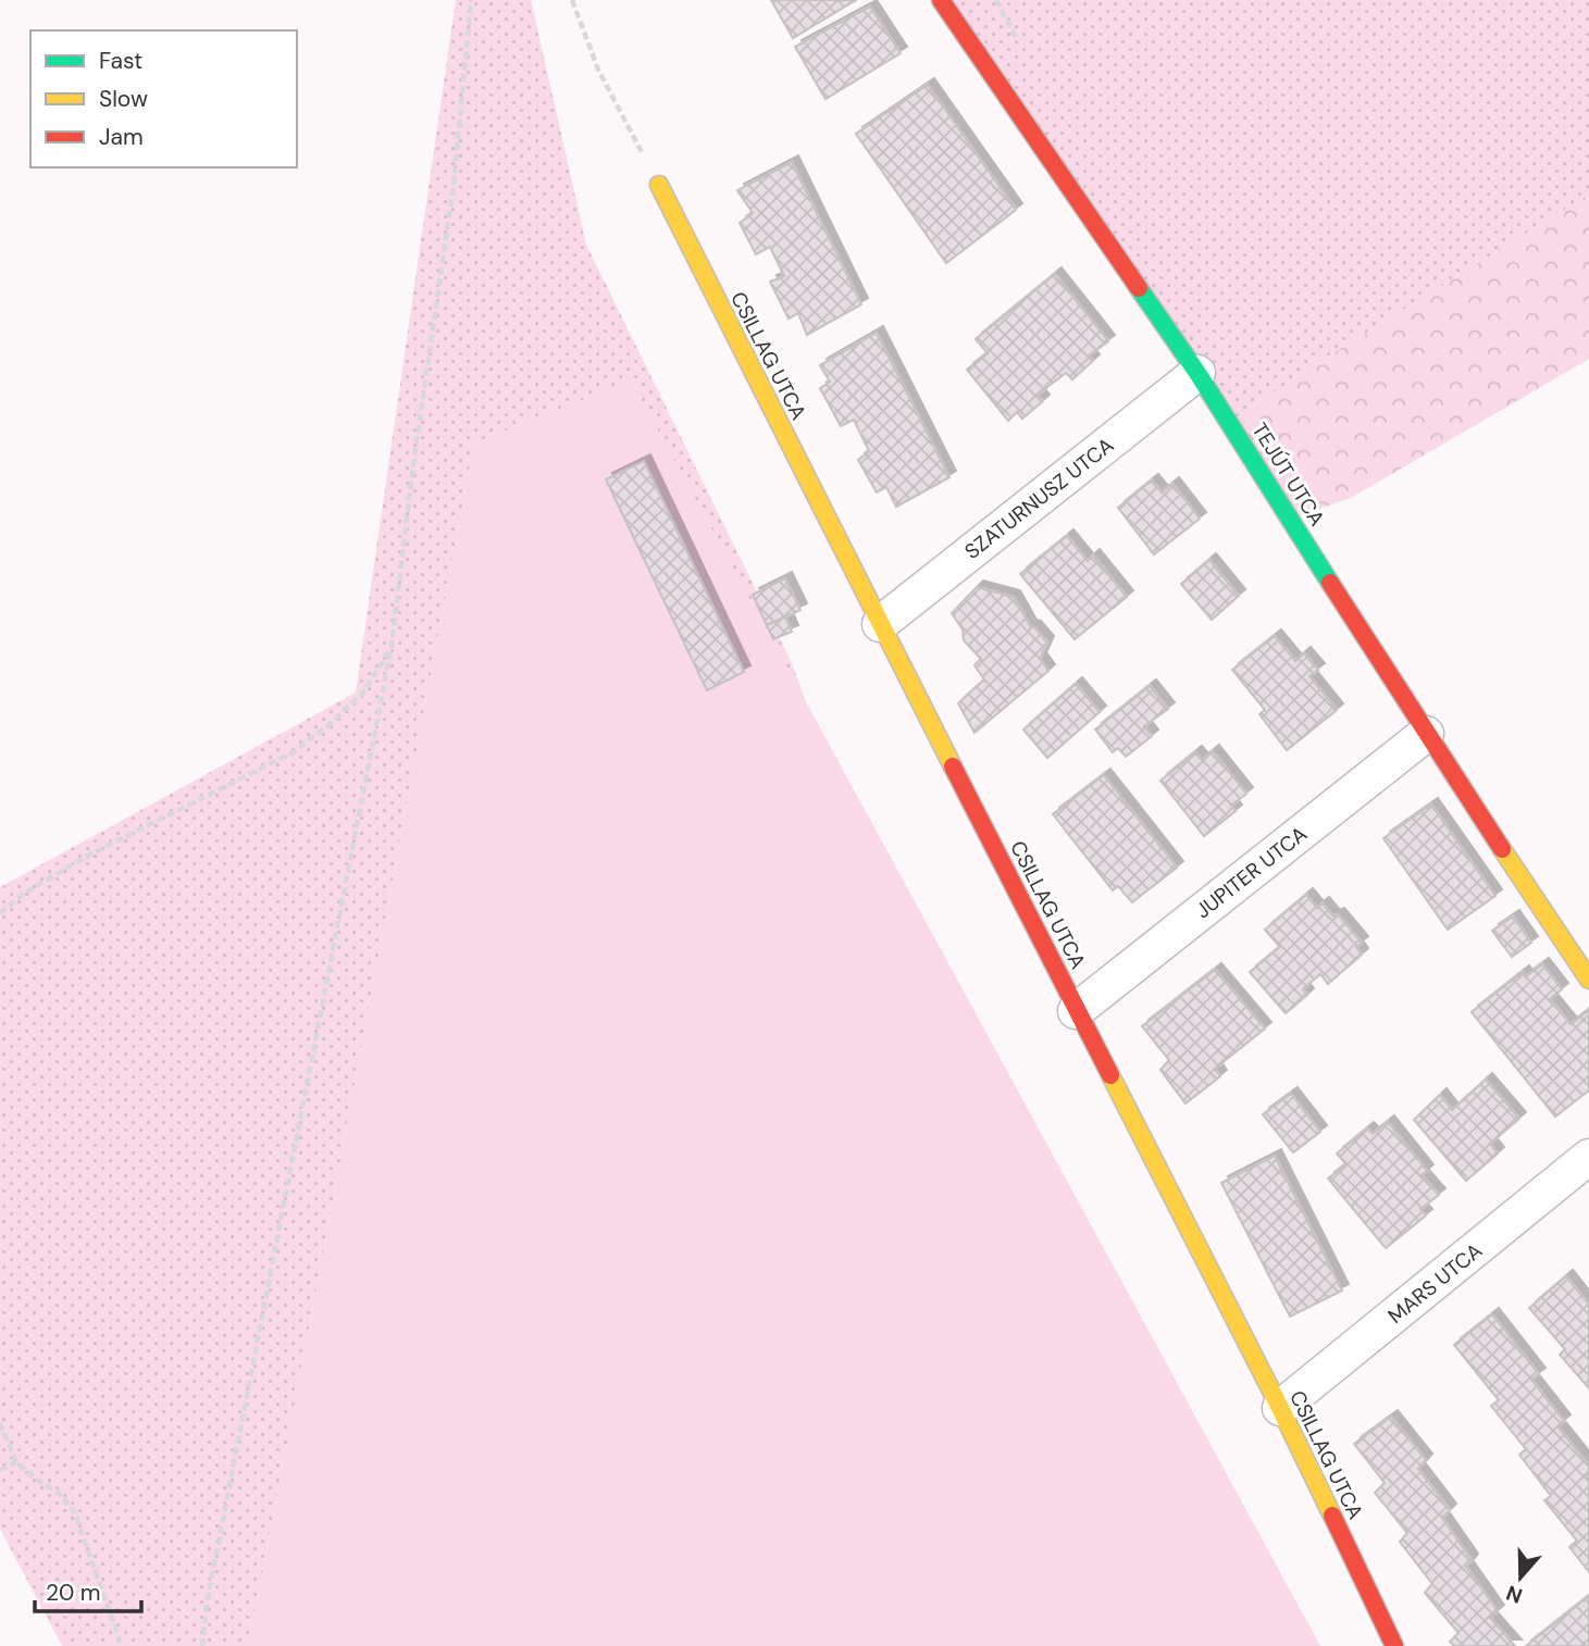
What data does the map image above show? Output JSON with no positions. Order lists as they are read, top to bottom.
{
  "streets": {
    "street": [
      "CSILLAG UTCA",
      "TEJÚT UTCA",
      "SZATURNUSZ UTCA",
      "JUPITER UTCA",
      "MARS UTCA"
    ]
  },
  "crossings": [
    ["CSILLAG UTCA", "SZATURNUSZ UTCA"],
    ["CSILLAG UTCA", "JUPITER UTCA"],
    ["CSILLAG UTCA", "MARS UTCA"],
    ["TEJÚT UTCA", "SZATURNUSZ UTCA"],
    ["TEJÚT UTCA", "JUPITER UTCA"]
  ],
  "legend": ["Fast", "Slow", "Jam"],
  "scale_bar": "20 m",
  "north": "bottom"
}
